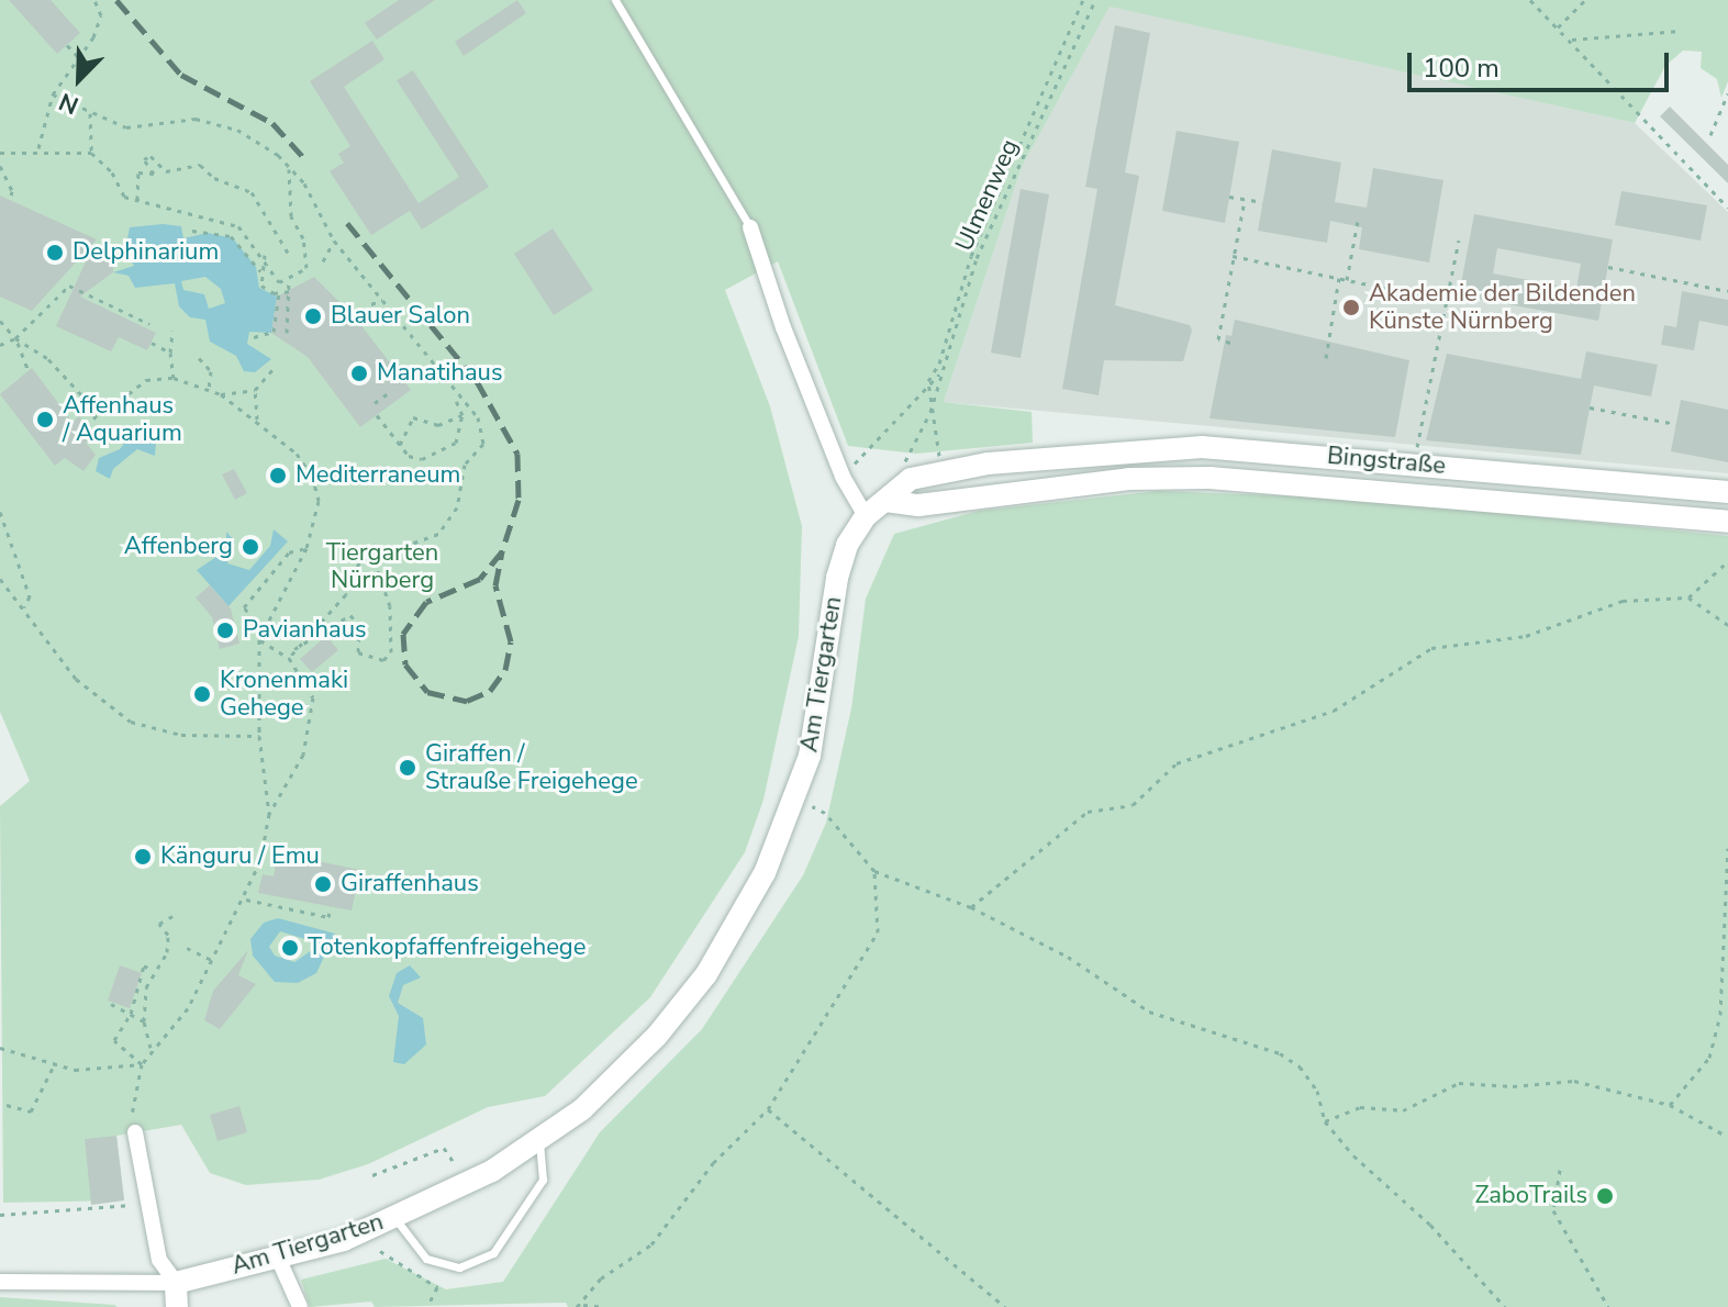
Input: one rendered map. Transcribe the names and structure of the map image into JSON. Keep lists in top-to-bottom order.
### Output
{
  "streets": {
    "street": ["Bingstraße", "Am Tiergarten"],
    "path": ["Ulmenweg"]
  },
  "crossings": [
    ["Ulmenweg", "Bingstraße"],
    ["Bingstraße", "Am Tiergarten"]
  ],
  "parks": ["Tiergarten Nürnberg"],
  "places": [
    "Delphinarium",
    "Akademie der Bildenden Künste Nürnberg",
    "Blauer Salon",
    "Manatihaus",
    "Affenhaus / Aquarium",
    "Mediterraneum",
    "Affenberg",
    "Pavianhaus",
    "Kronenmaki Gehege",
    "Giraffen / Strauße Freigehege",
    "Känguru / Emu",
    "Giraffenhaus",
    "Totenkopfaffenfreigehege",
    "ZaboTrails"
  ],
  "scale_bar": "100 m",
  "north": "bottom left"
}
